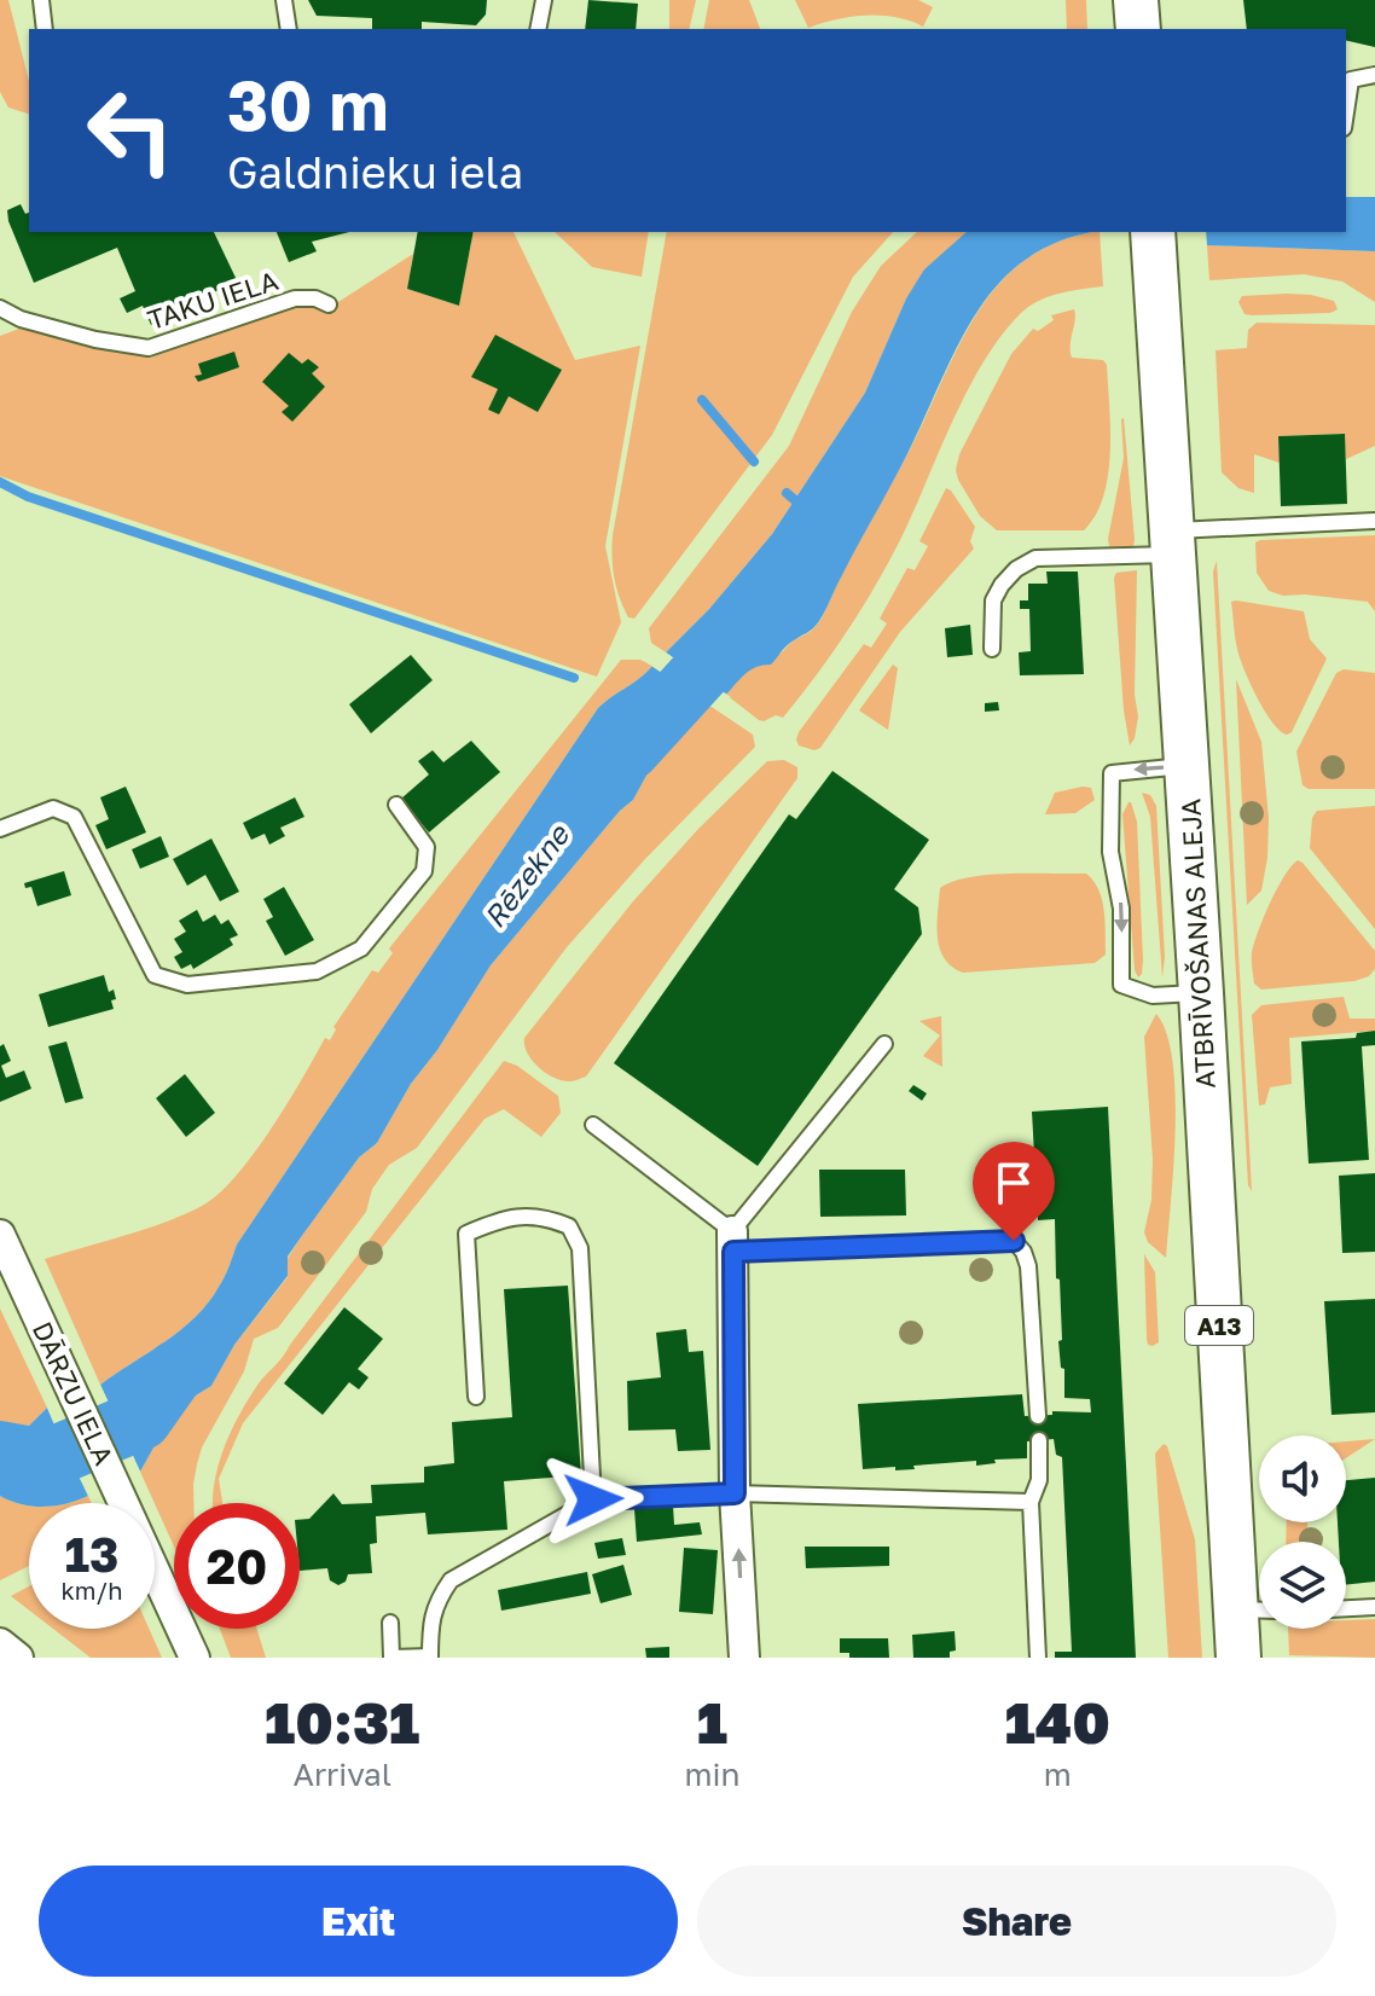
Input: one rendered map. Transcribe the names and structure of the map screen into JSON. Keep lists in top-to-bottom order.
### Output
{
  "streets": {
    "main road": ["ATBRĪVOŠANAS ALEJA", "A13"],
    "street": ["DĀRZU IELA"],
    "lane": ["TAKU IELA"]
  },
  "water": ["Rēzekne"],
  "page": {
    "turn": ["30 m", "Galdnieku iela"],
    "speed": "13 km/h",
    "limit": "20",
    "eta": [
      "10:31",
      "Arrival",
      "1",
      "min",
      "140",
      "m"
    ],
    "buttons": ["Exit", "Share"]
  }
}
